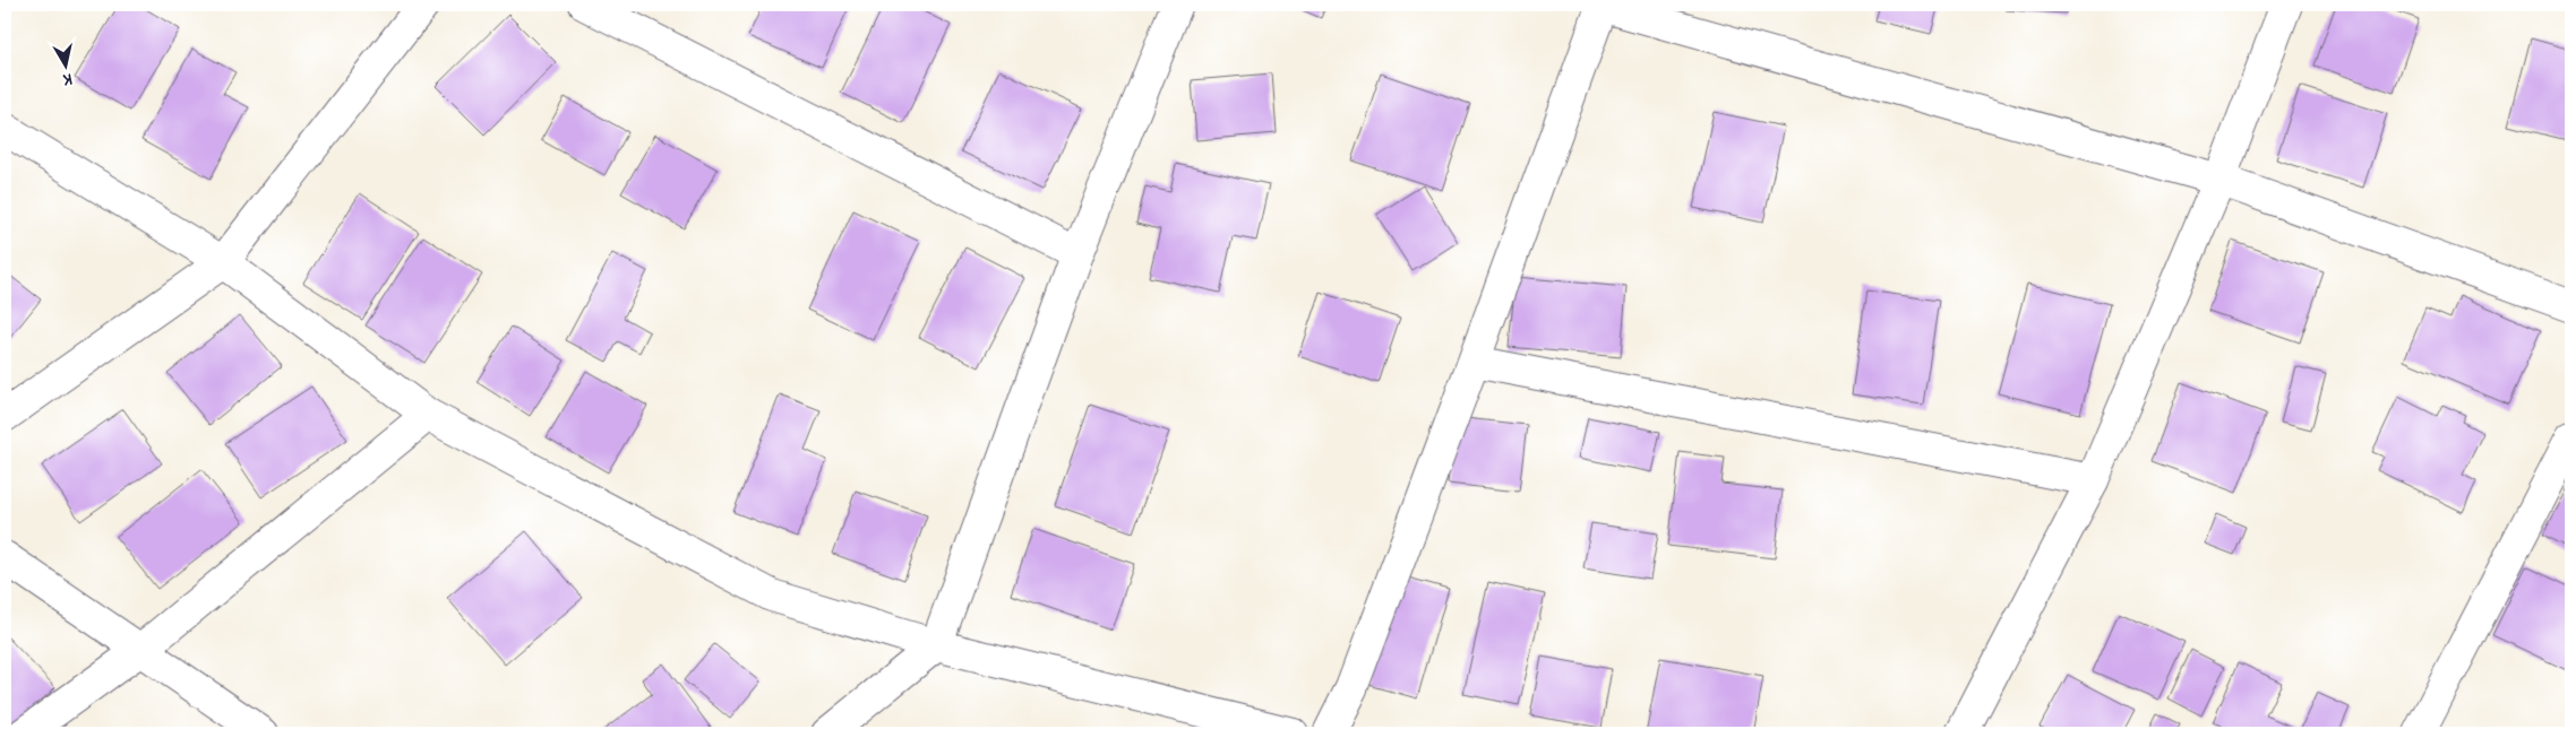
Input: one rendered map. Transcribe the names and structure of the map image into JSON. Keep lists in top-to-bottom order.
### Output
{
  "north": "bottom"
}
